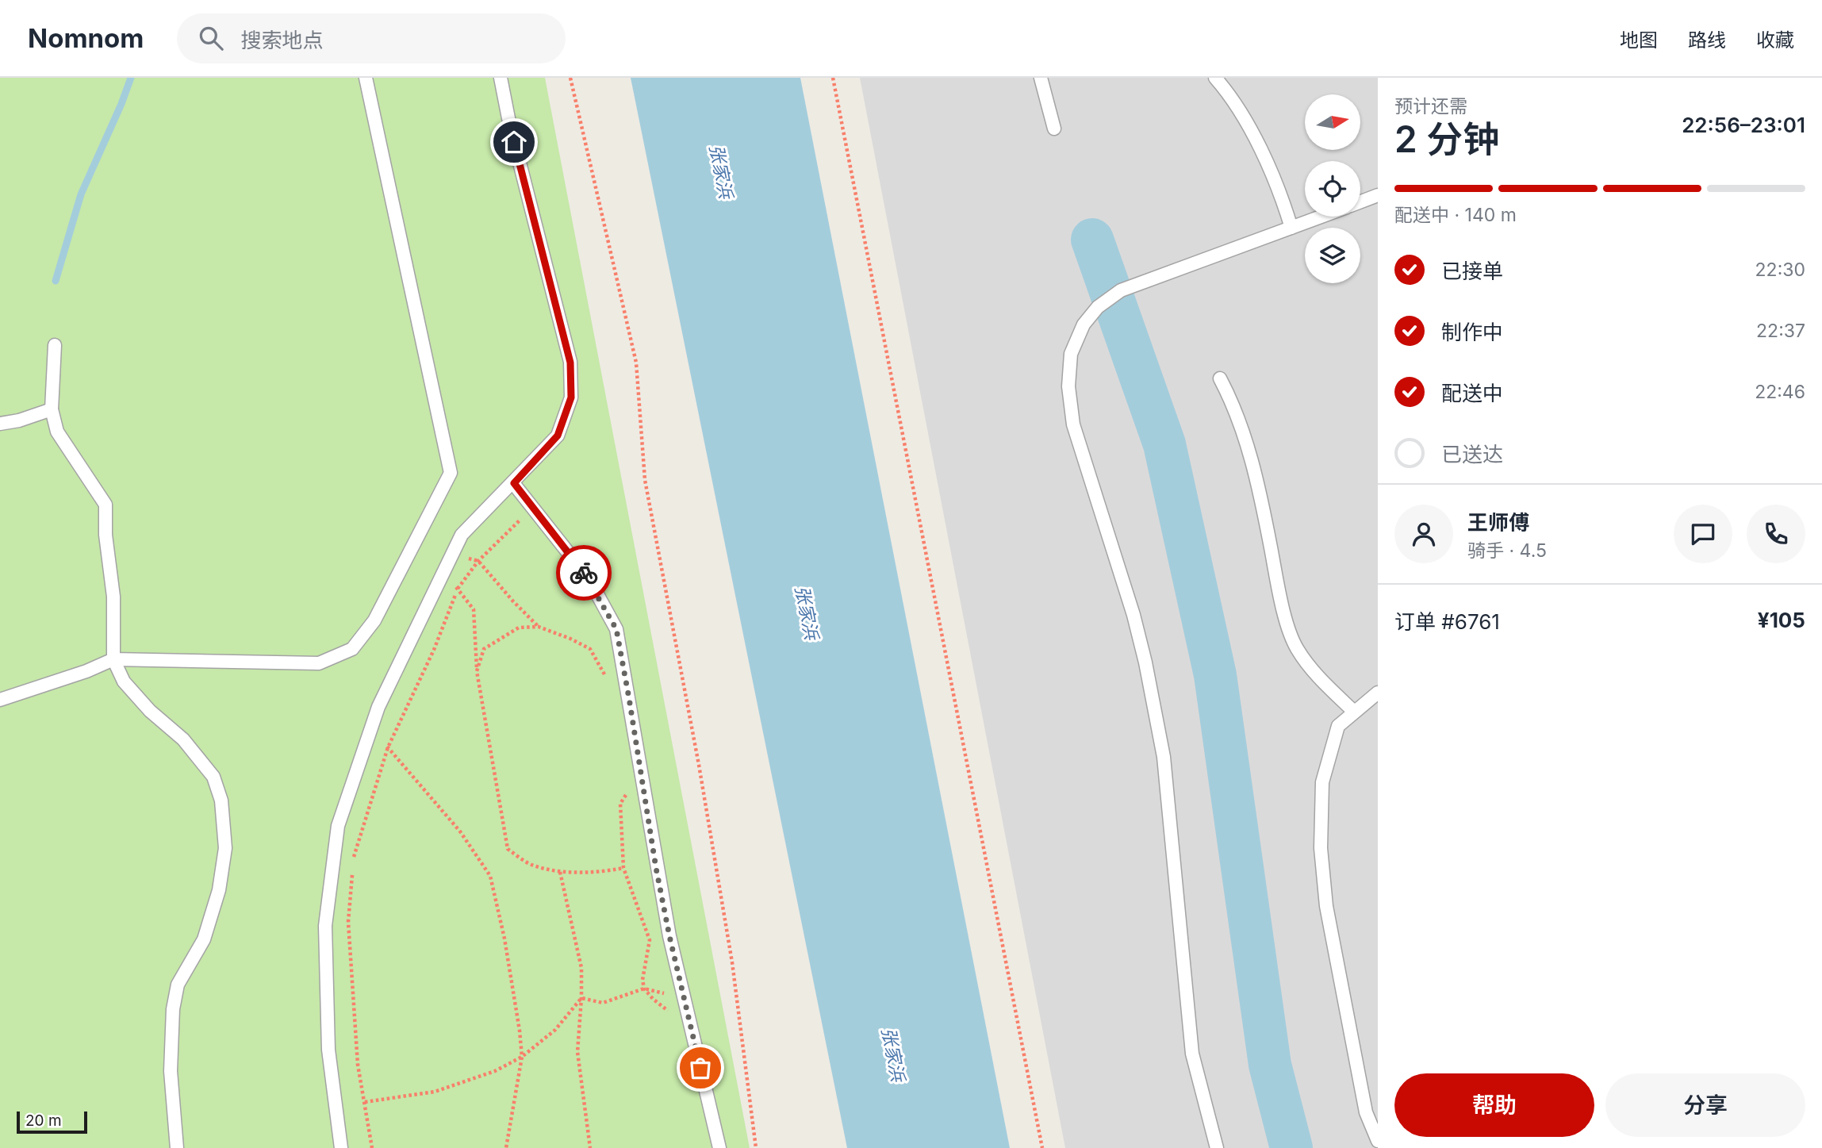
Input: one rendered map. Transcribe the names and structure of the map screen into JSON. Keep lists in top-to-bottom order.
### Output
{
  "water": ["张家浜"],
  "scale_bar": "20 m",
  "north": "right",
  "page": {
    "header": "Nomnom",
    "search": "搜索地点",
    "nav": ["地图", "路线", "收藏"],
    "heading": ["2 分钟", "预计还需", "22:56–23:01"],
    "panel": [
      "王师傅",
      "骑手 · 4.5",
      "订单 #6761",
      "¥105"
    ],
    "bar": "配送中 · 140 m",
    "list": [
      ["已接单", "22:30"],
      ["制作中", "22:37"],
      ["配送中", "22:46"],
      "已送达"
    ],
    "buttons": ["帮助", "分享"],
    "scale": "20 m"
  }
}
